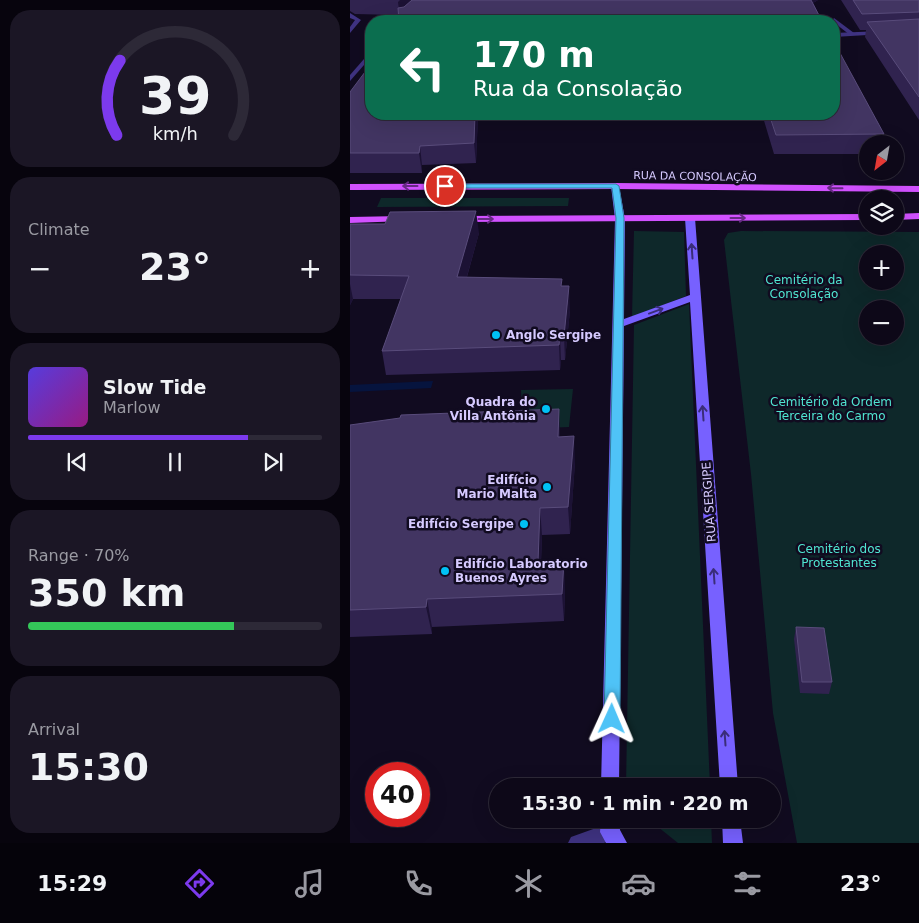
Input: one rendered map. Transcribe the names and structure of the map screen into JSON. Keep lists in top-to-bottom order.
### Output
{
  "streets": {
    "main road": ["RUA DA CONSOLAÇÃO"],
    "street": ["RUA SERGIPE"]
  },
  "parks": ["Cemitério da Consolação", "Cemitério da Ordem Terceira do Carmo", "Cemitério dos Protestantes"],
  "places": [
    "Anglo Sergipe",
    "Quadra do Villa Antônia",
    "Edifício Mario Malta",
    "Edifício Sergipe",
    "Edifício Laboratorio Buenos Ayres"
  ],
  "north": "bottom left",
  "page": {
    "turn": ["170 m", "Rua da Consolação"],
    "map_buttons": ["+", "−"],
    "tile": [
      "Climate",
      ["Range · 70%", "350 km"],
      ["Arrival", "15:30"]
    ],
    "heat": ["−", "23°", "+"],
    "song": ["Slow Tide", "Marlow"],
    "limit": "40",
    "trip": "15:30 · 1 min · 220 m",
    "tabs": ["15:29", "23°"],
    "gauge": ["39", "km/h"]
  }
}
